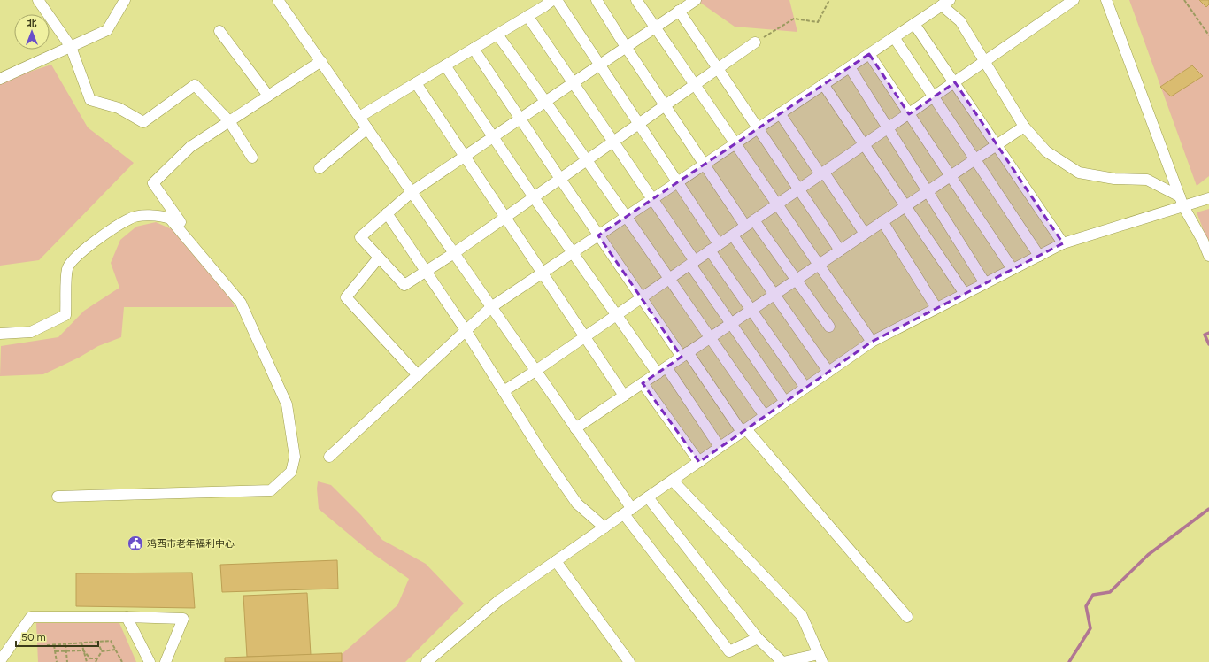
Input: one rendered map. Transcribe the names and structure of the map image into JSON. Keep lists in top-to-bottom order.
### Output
{
  "places": {
    "public building": ["鸡西市老年福利中心"]
  },
  "scale_bar": "50 m",
  "north": "top"
}
